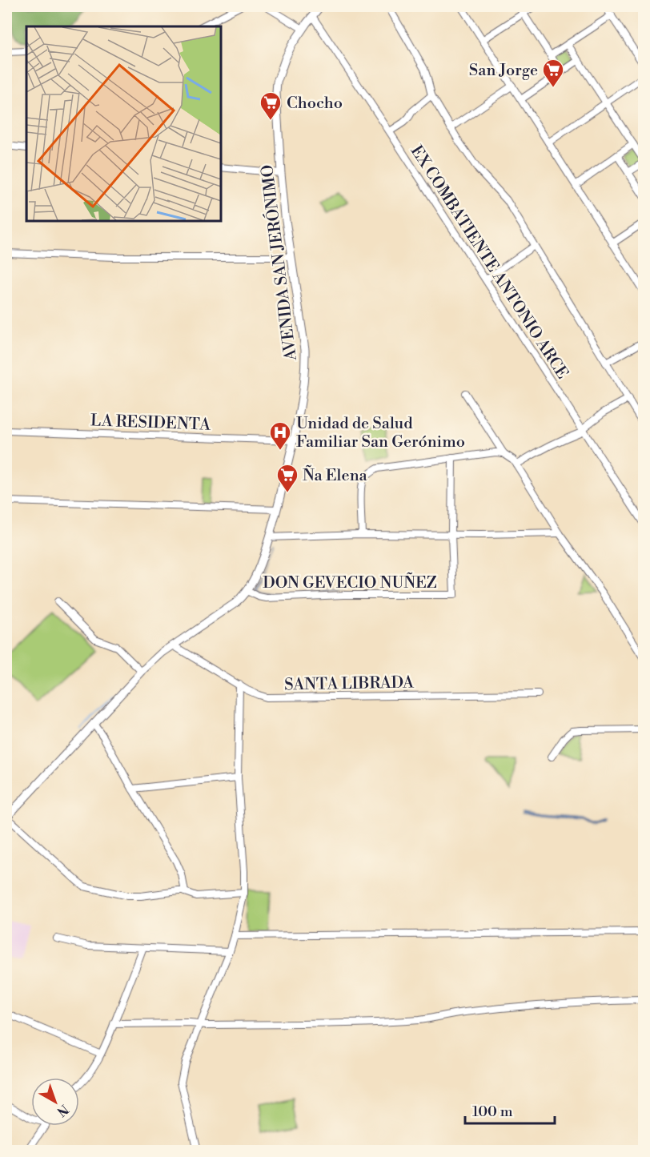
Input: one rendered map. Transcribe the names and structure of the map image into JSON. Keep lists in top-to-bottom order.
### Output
{
  "streets": {
    "street": [
      "EX COMBATIENTE ANTONIO ARCE",
      "AVENIDA SAN JERÓNIMO",
      "LA RESIDENTA",
      "DON GEVECIO NUÑEZ",
      "SANTA LIBRADA"
    ]
  },
  "crossings": [
    ["EX COMBATIENTE ANTONIO ARCE", "AVENIDA SAN JERÓNIMO"],
    ["AVENIDA SAN JERÓNIMO", "LA RESIDENTA"],
    ["AVENIDA SAN JERÓNIMO", "DON GEVECIO NUÑEZ"],
    ["AVENIDA SAN JERÓNIMO", "SANTA LIBRADA"]
  ],
  "places": {
    "supermarket": ["San Jorge", "Chocho", "Ña Elena"],
    "hospital": ["Unidad de Salud Familiar San Gerónimo"]
  },
  "scale_bar": "100 m",
  "north": "bottom right"
}
